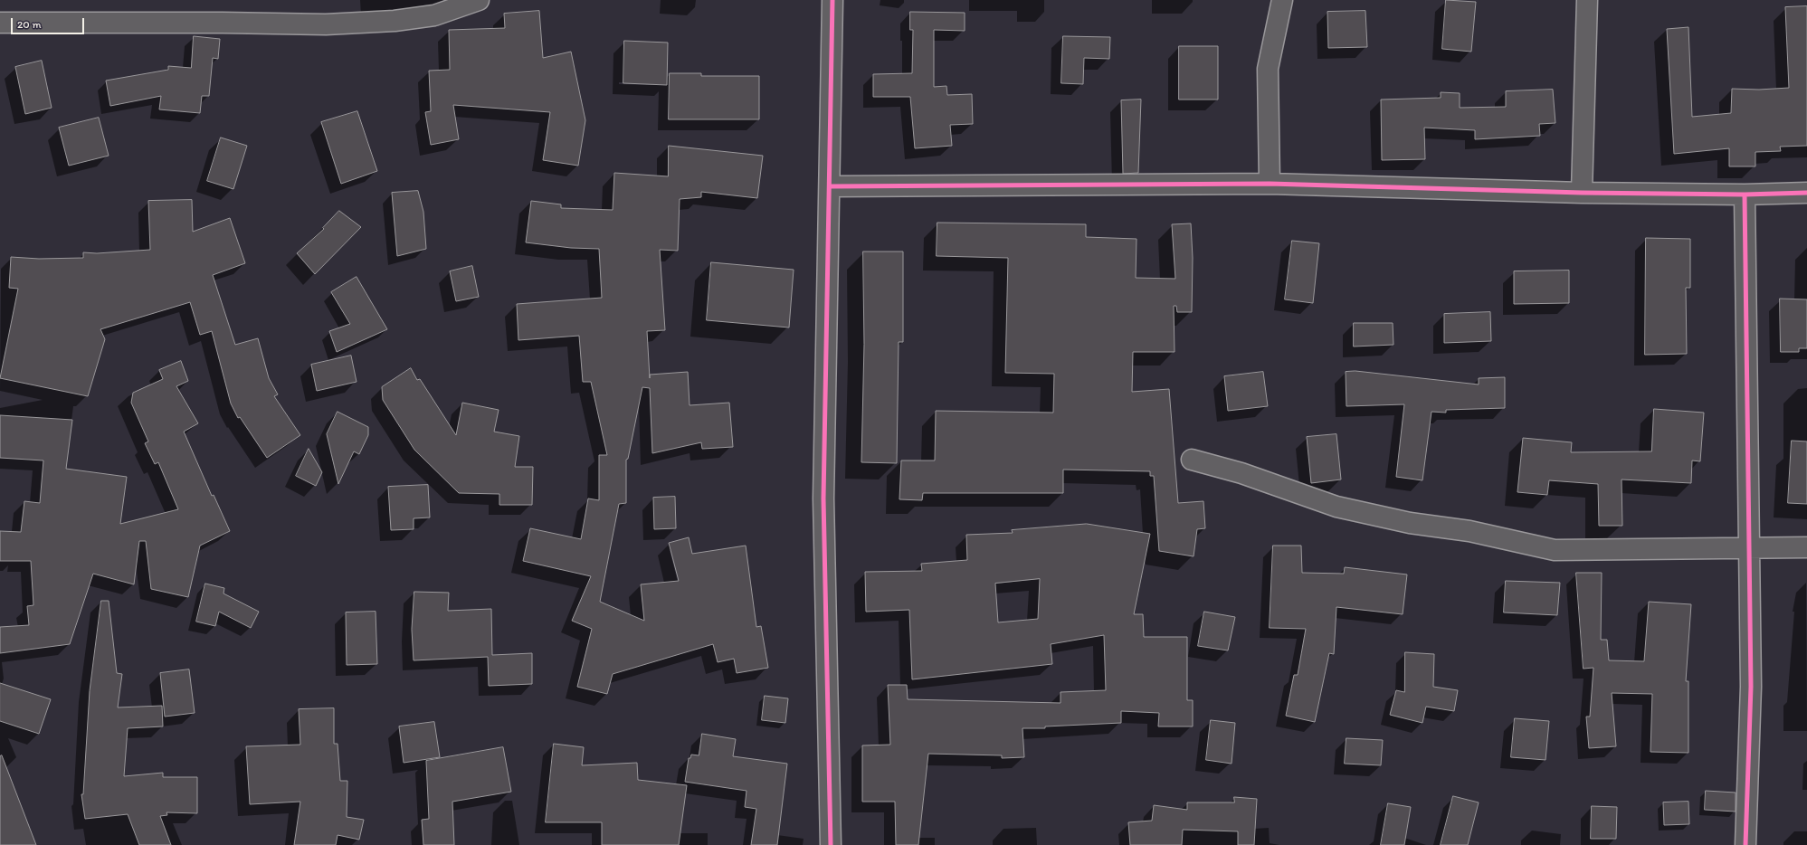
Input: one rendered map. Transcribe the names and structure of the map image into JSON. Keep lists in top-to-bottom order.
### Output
{
  "scale_bar": "20 m"
}
